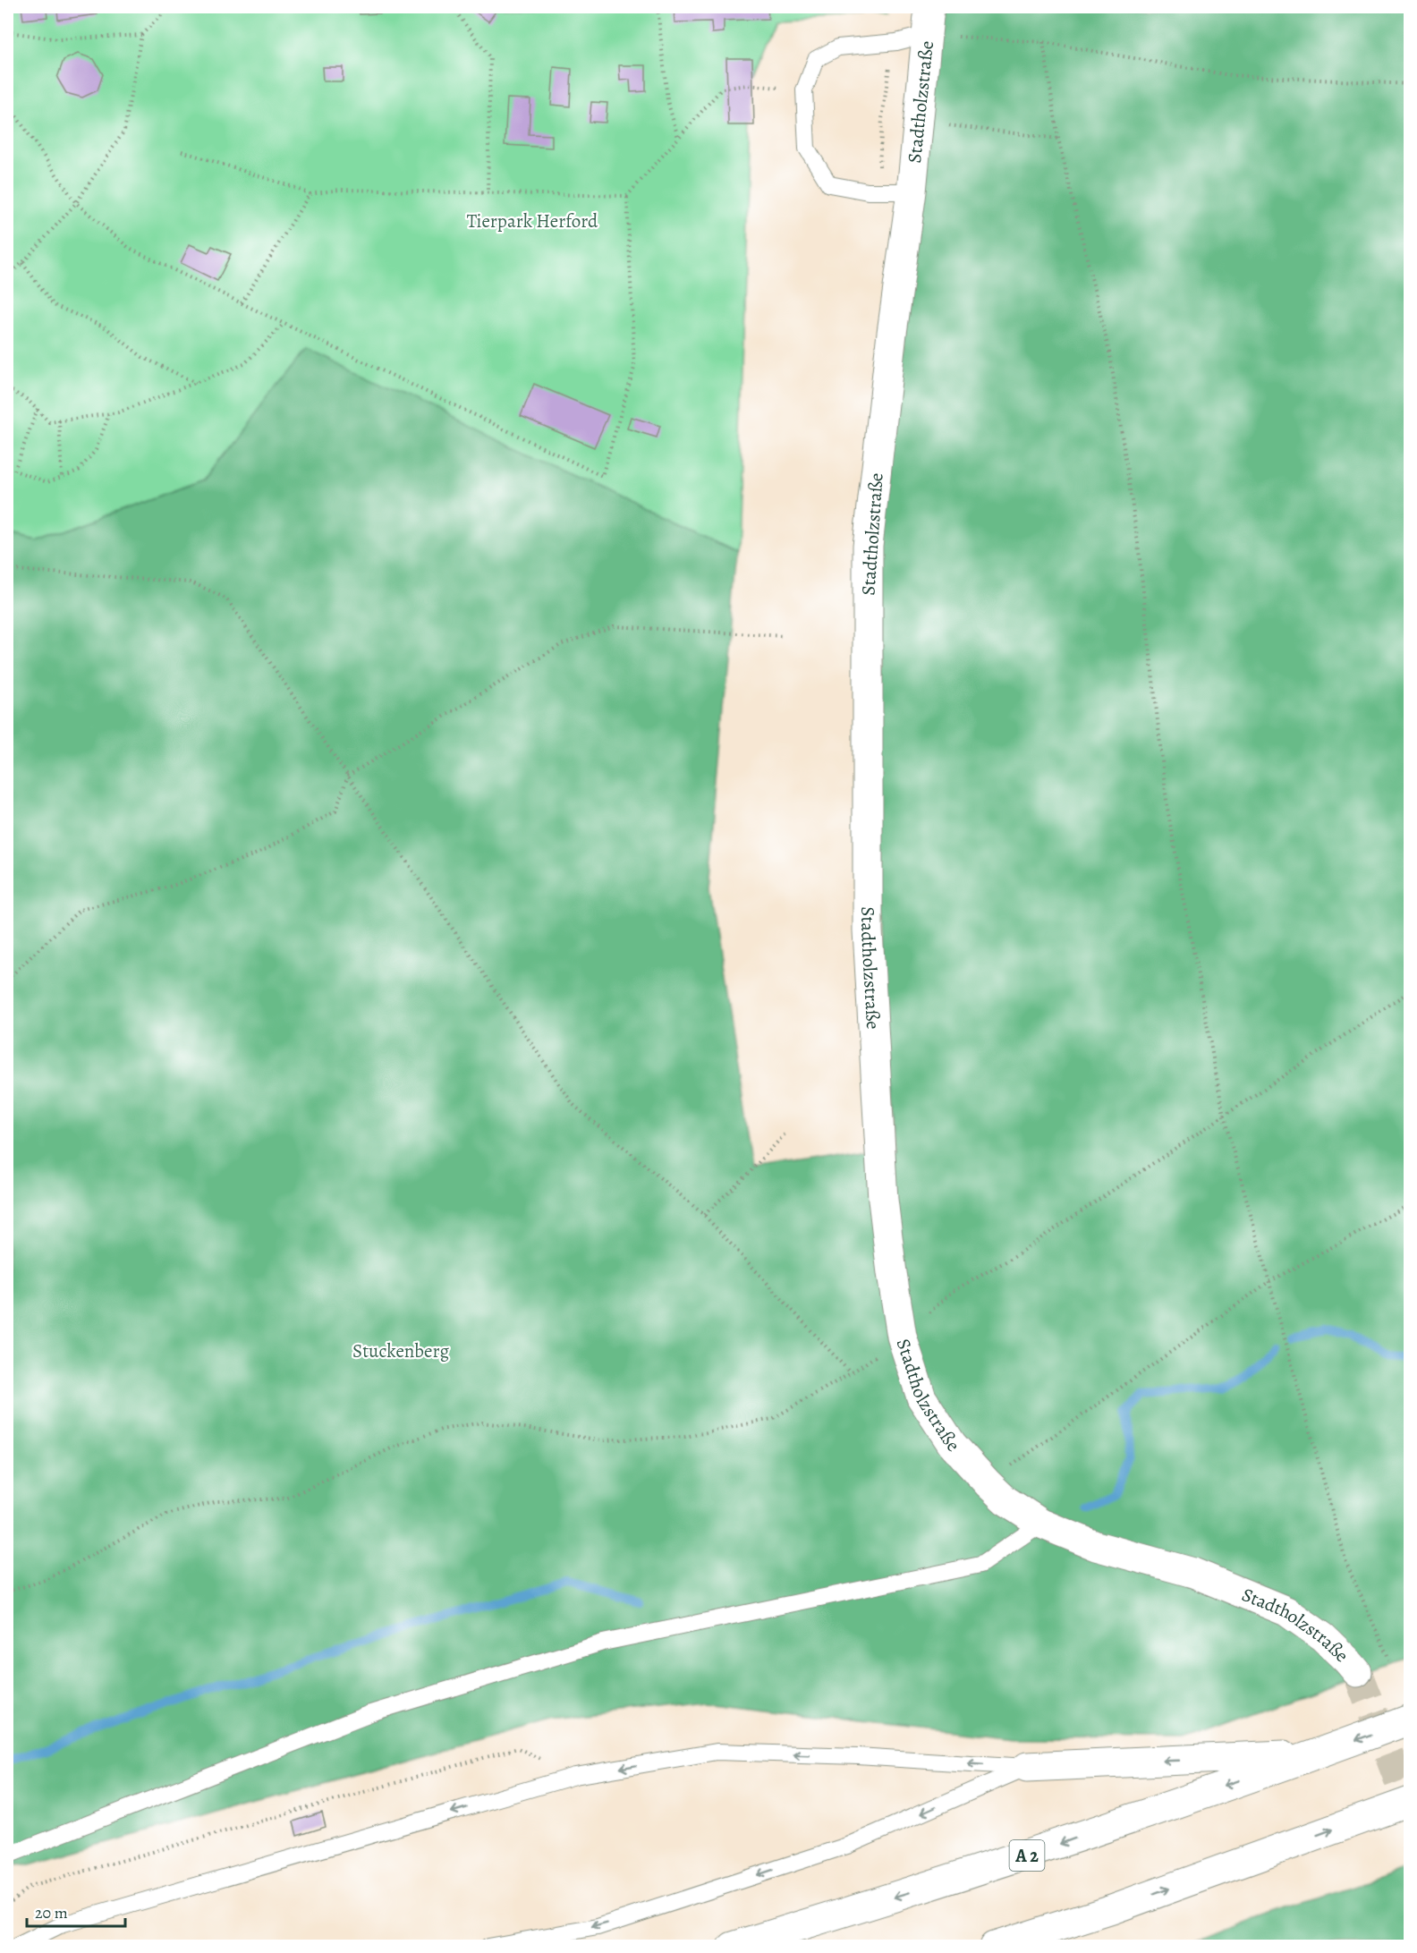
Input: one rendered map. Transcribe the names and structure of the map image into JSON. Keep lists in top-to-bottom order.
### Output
{
  "streets": {
    "main road": ["Stadtholzstraße", "A 2"]
  },
  "parks": ["Tierpark Herford", "Stuckenberg"],
  "scale_bar": "20 m"
}
